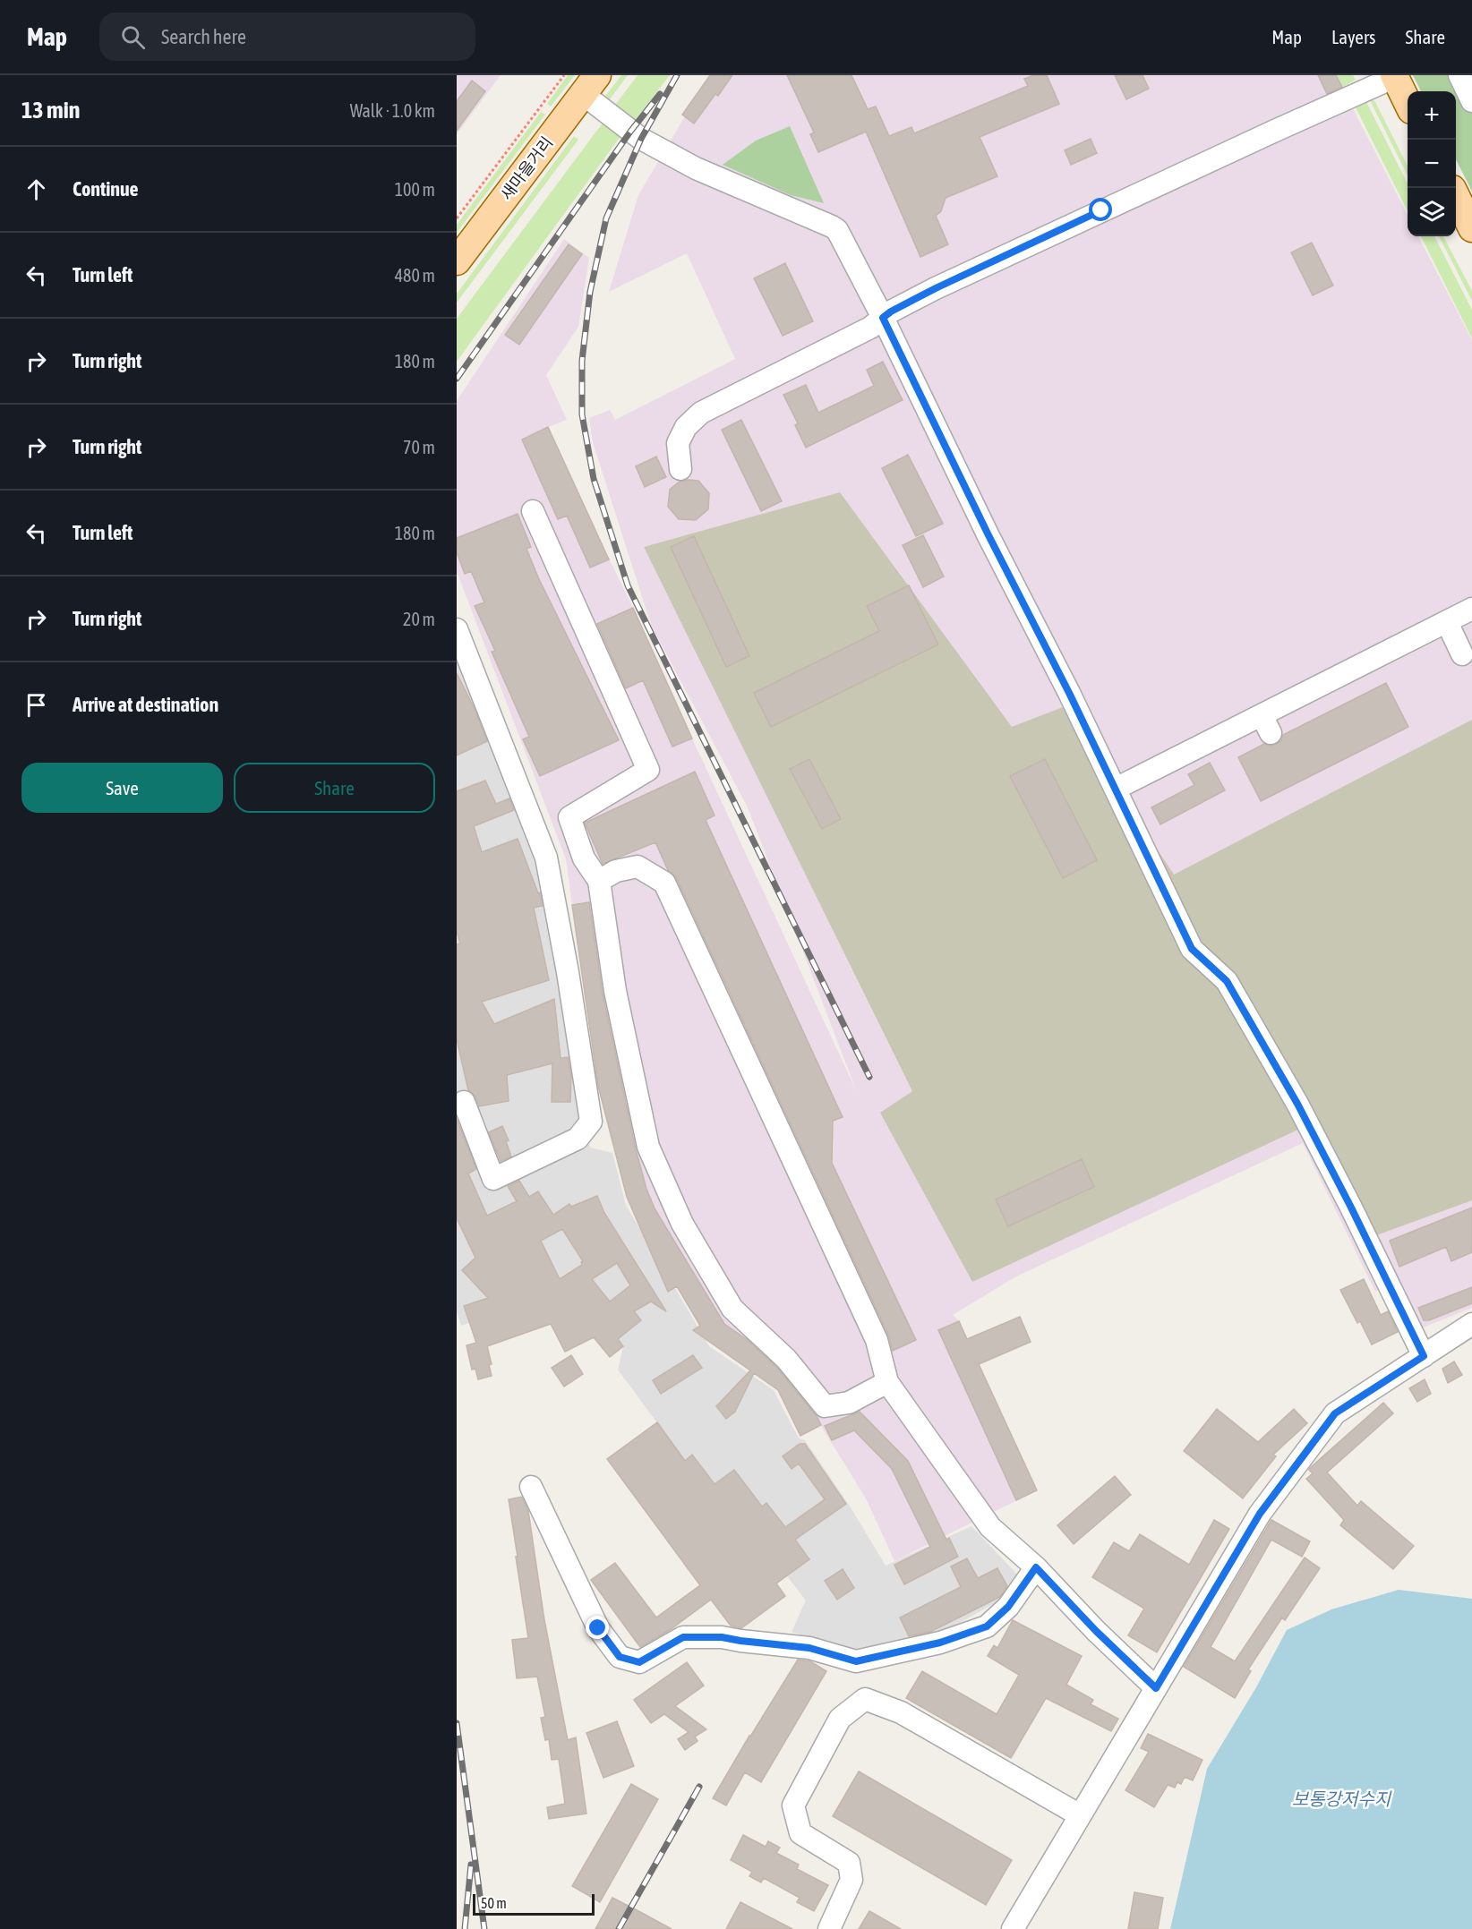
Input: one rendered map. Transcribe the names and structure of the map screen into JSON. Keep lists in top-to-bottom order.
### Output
{
  "streets": {
    "main road": ["새마을거리"]
  },
  "water": ["보통강저수지"],
  "scale_bar": "50 m",
  "page": {
    "header": "Map",
    "search": "Search here",
    "nav": ["Map", "Layers", "Share"],
    "heading": ["13 min", "Walk · 1.0 km"],
    "map_buttons": ["+", "−"],
    "list": [
      ["Continue", "100 m"],
      ["Turn left", "480 m"],
      ["Turn right", "180 m"],
      ["Turn right", "70 m"],
      ["Turn left", "180 m"],
      ["Turn right", "20 m"],
      "Arrive at destination"
    ],
    "buttons": ["Save", "Share"],
    "scale": "50 m"
  }
}
